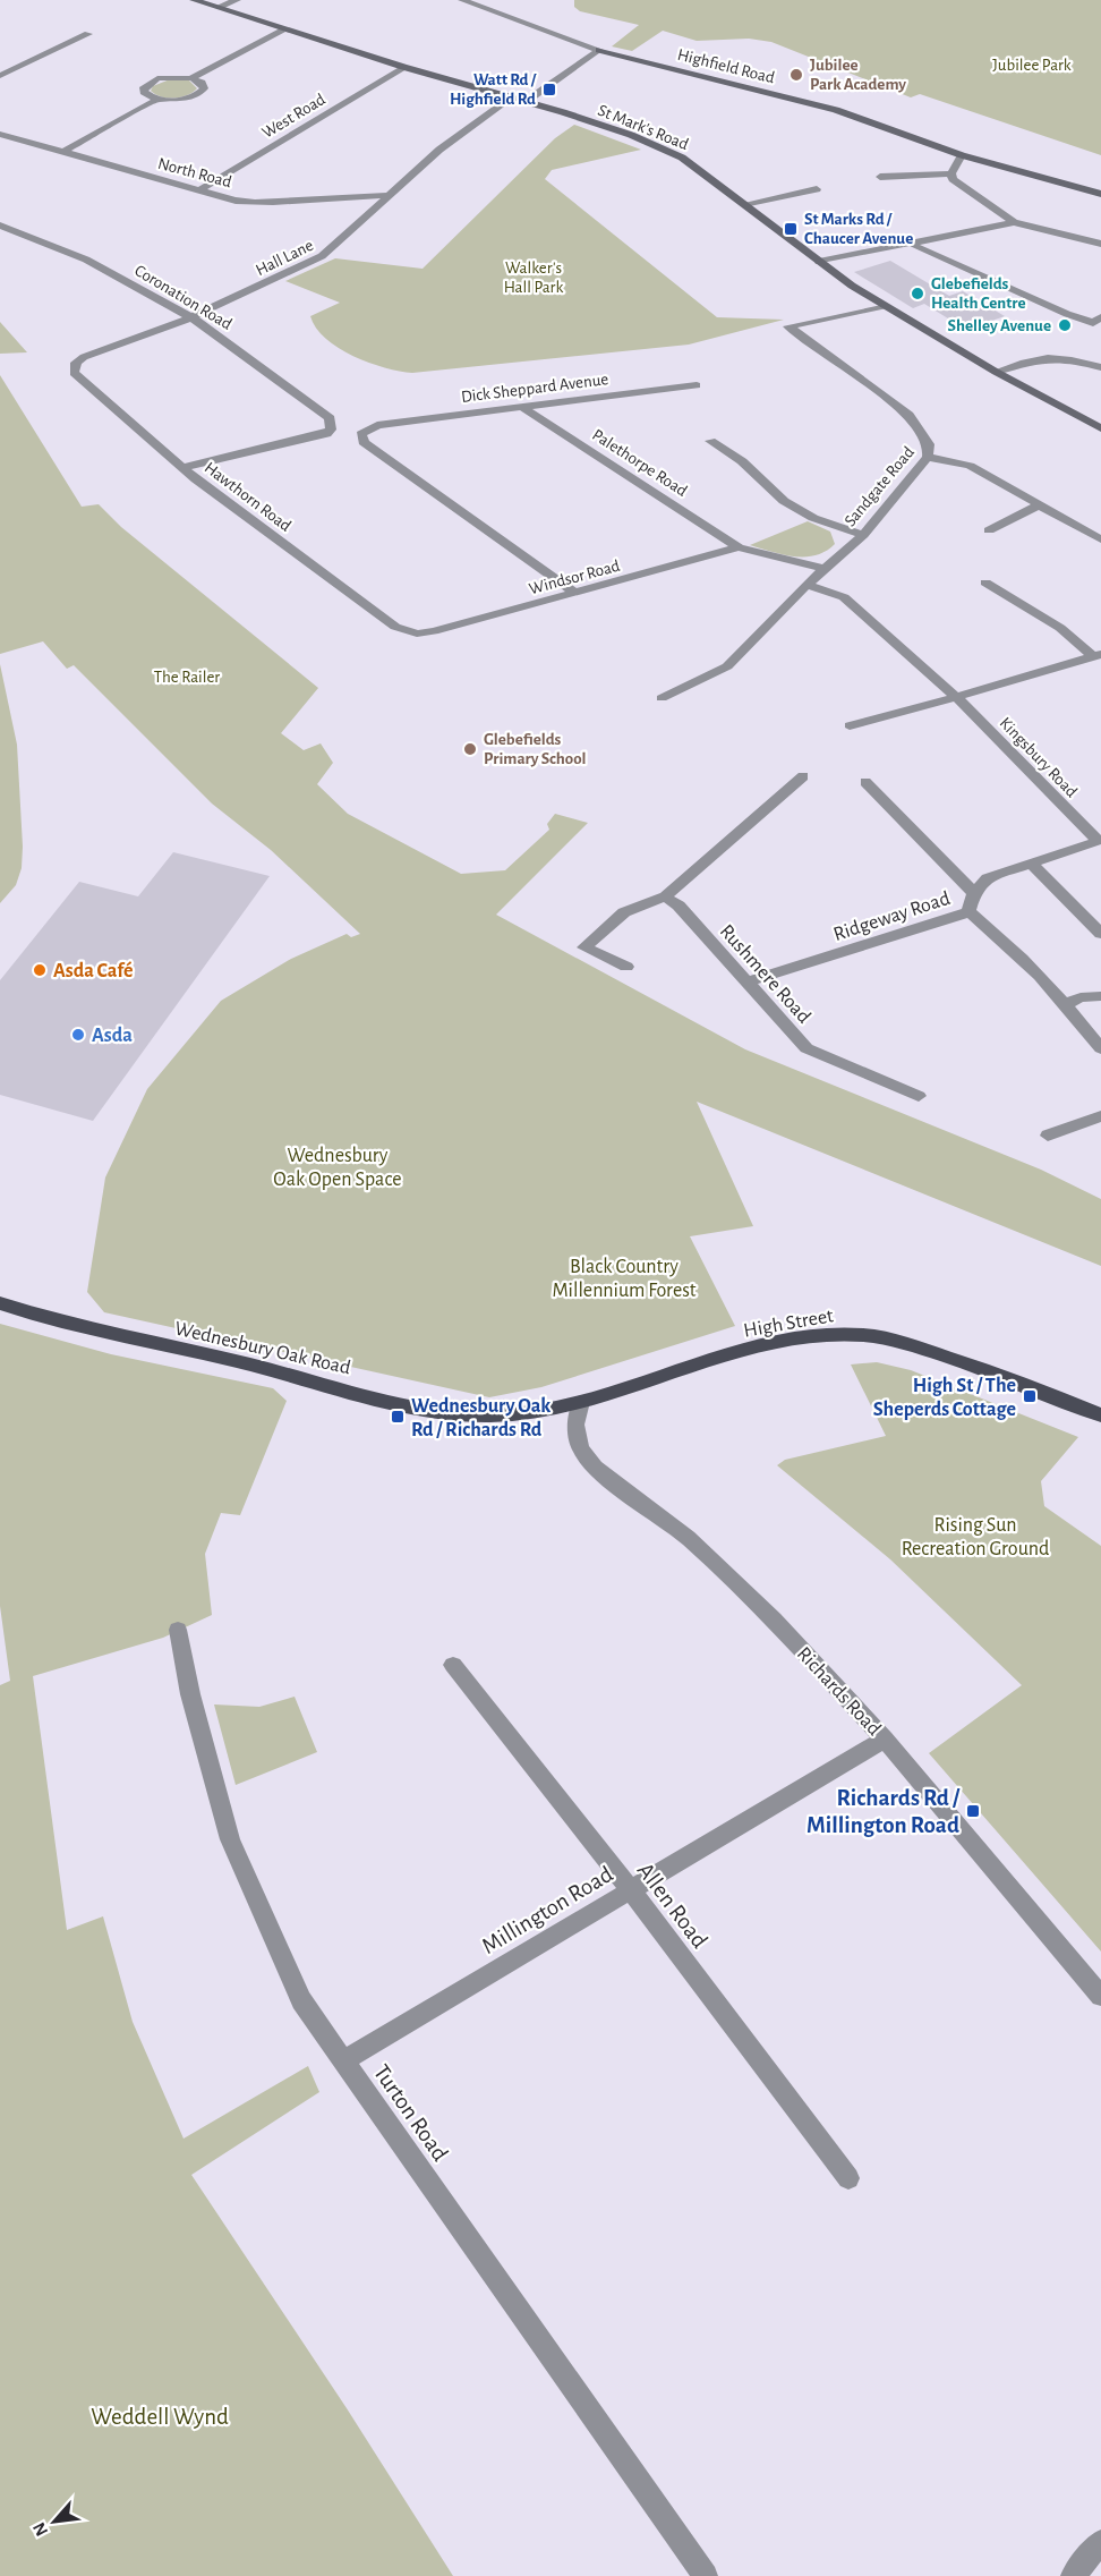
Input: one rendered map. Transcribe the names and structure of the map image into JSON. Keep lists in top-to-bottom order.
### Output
{
  "streets": {
    "main road": ["High Street", "Wednesbury Oak Road"],
    "street": [
      "Highfield Road",
      "West Road",
      "St Mark's Road",
      "North Road",
      "Hall Lane",
      "Coronation Road",
      "Dick Sheppard Avenue",
      "Palethorpe Road",
      "Sandgate Road",
      "Hawthorn Road",
      "Windsor Road",
      "Kingsbury Road",
      "Ridgeway Road",
      "Rushmere Road",
      "Richards Road",
      "Allen Road",
      "Millington Road",
      "Turton Road"
    ]
  },
  "crossings": [
    ["West Road", "St Mark's Road"],
    ["West Road", "North Road"],
    ["St Mark's Road", "Hall Lane"],
    ["St Mark's Road", "Sandgate Road"],
    ["North Road", "Hall Lane"],
    ["Hall Lane", "Coronation Road"],
    ["Hall Lane", "Hawthorn Road"],
    ["Coronation Road", "Hawthorn Road"],
    ["Dick Sheppard Avenue", "Palethorpe Road"],
    ["Dick Sheppard Avenue", "Windsor Road"],
    ["Palethorpe Road", "Windsor Road"],
    ["Hawthorn Road", "Windsor Road"],
    ["Kingsbury Road", "Ridgeway Road"],
    ["Ridgeway Road", "Rushmere Road"],
    ["High Street", "Wednesbury Oak Road"],
    ["High Street", "Richards Road"],
    ["Richards Road", "Millington Road"],
    ["Allen Road", "Millington Road"],
    ["Millington Road", "Turton Road"]
  ],
  "parks": [
    "Jubilee Park",
    "Walker's Hall Park",
    "The Railer",
    "Wednesbury Oak Open Space",
    "Black Country Millennium Forest",
    "Rising Sun Recreation Ground",
    "Weddell Wynd"
  ],
  "places": {
    "other": [
      "Jubilee Park Academy",
      "Glebefields Health Centre",
      "Shelley Avenue",
      "Glebefields Primary School",
      "Asda Café",
      "Asda"
    ],
    "transit": [
      "Watt Rd / Highfield Rd",
      "St Marks Rd / Chaucer Avenue",
      "High St / The Sheperds Cottage",
      "Wednesbury Oak Rd / Richards Rd",
      "Richards Rd / Millington Road"
    ]
  },
  "north": "bottom left"
}
